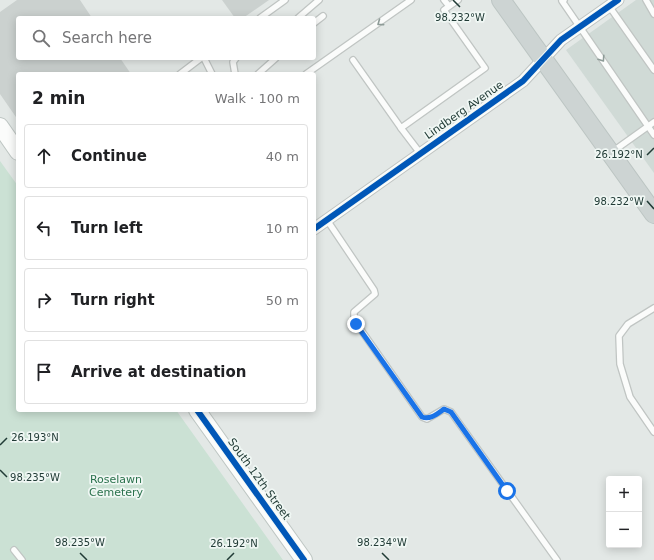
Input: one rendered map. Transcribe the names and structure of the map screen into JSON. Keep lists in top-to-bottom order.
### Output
{
  "streets": {
    "street": ["Lindberg Avenue", "South 12th Street"]
  },
  "parks": ["Roselawn Cemetery"],
  "page": {
    "search": "Search here",
    "heading": ["2 min", "Walk · 100 m"],
    "list": [
      ["Continue", "40 m"],
      ["Turn left", "10 m"],
      ["Turn right", "50 m"],
      "Arrive at destination"
    ],
    "map_buttons": ["+", "−"]
  },
  "coordinates": [
    "98.232°W",
    "26.192°N",
    "26.193°N",
    "98.235°W",
    "98.234°W"
  ]
}
